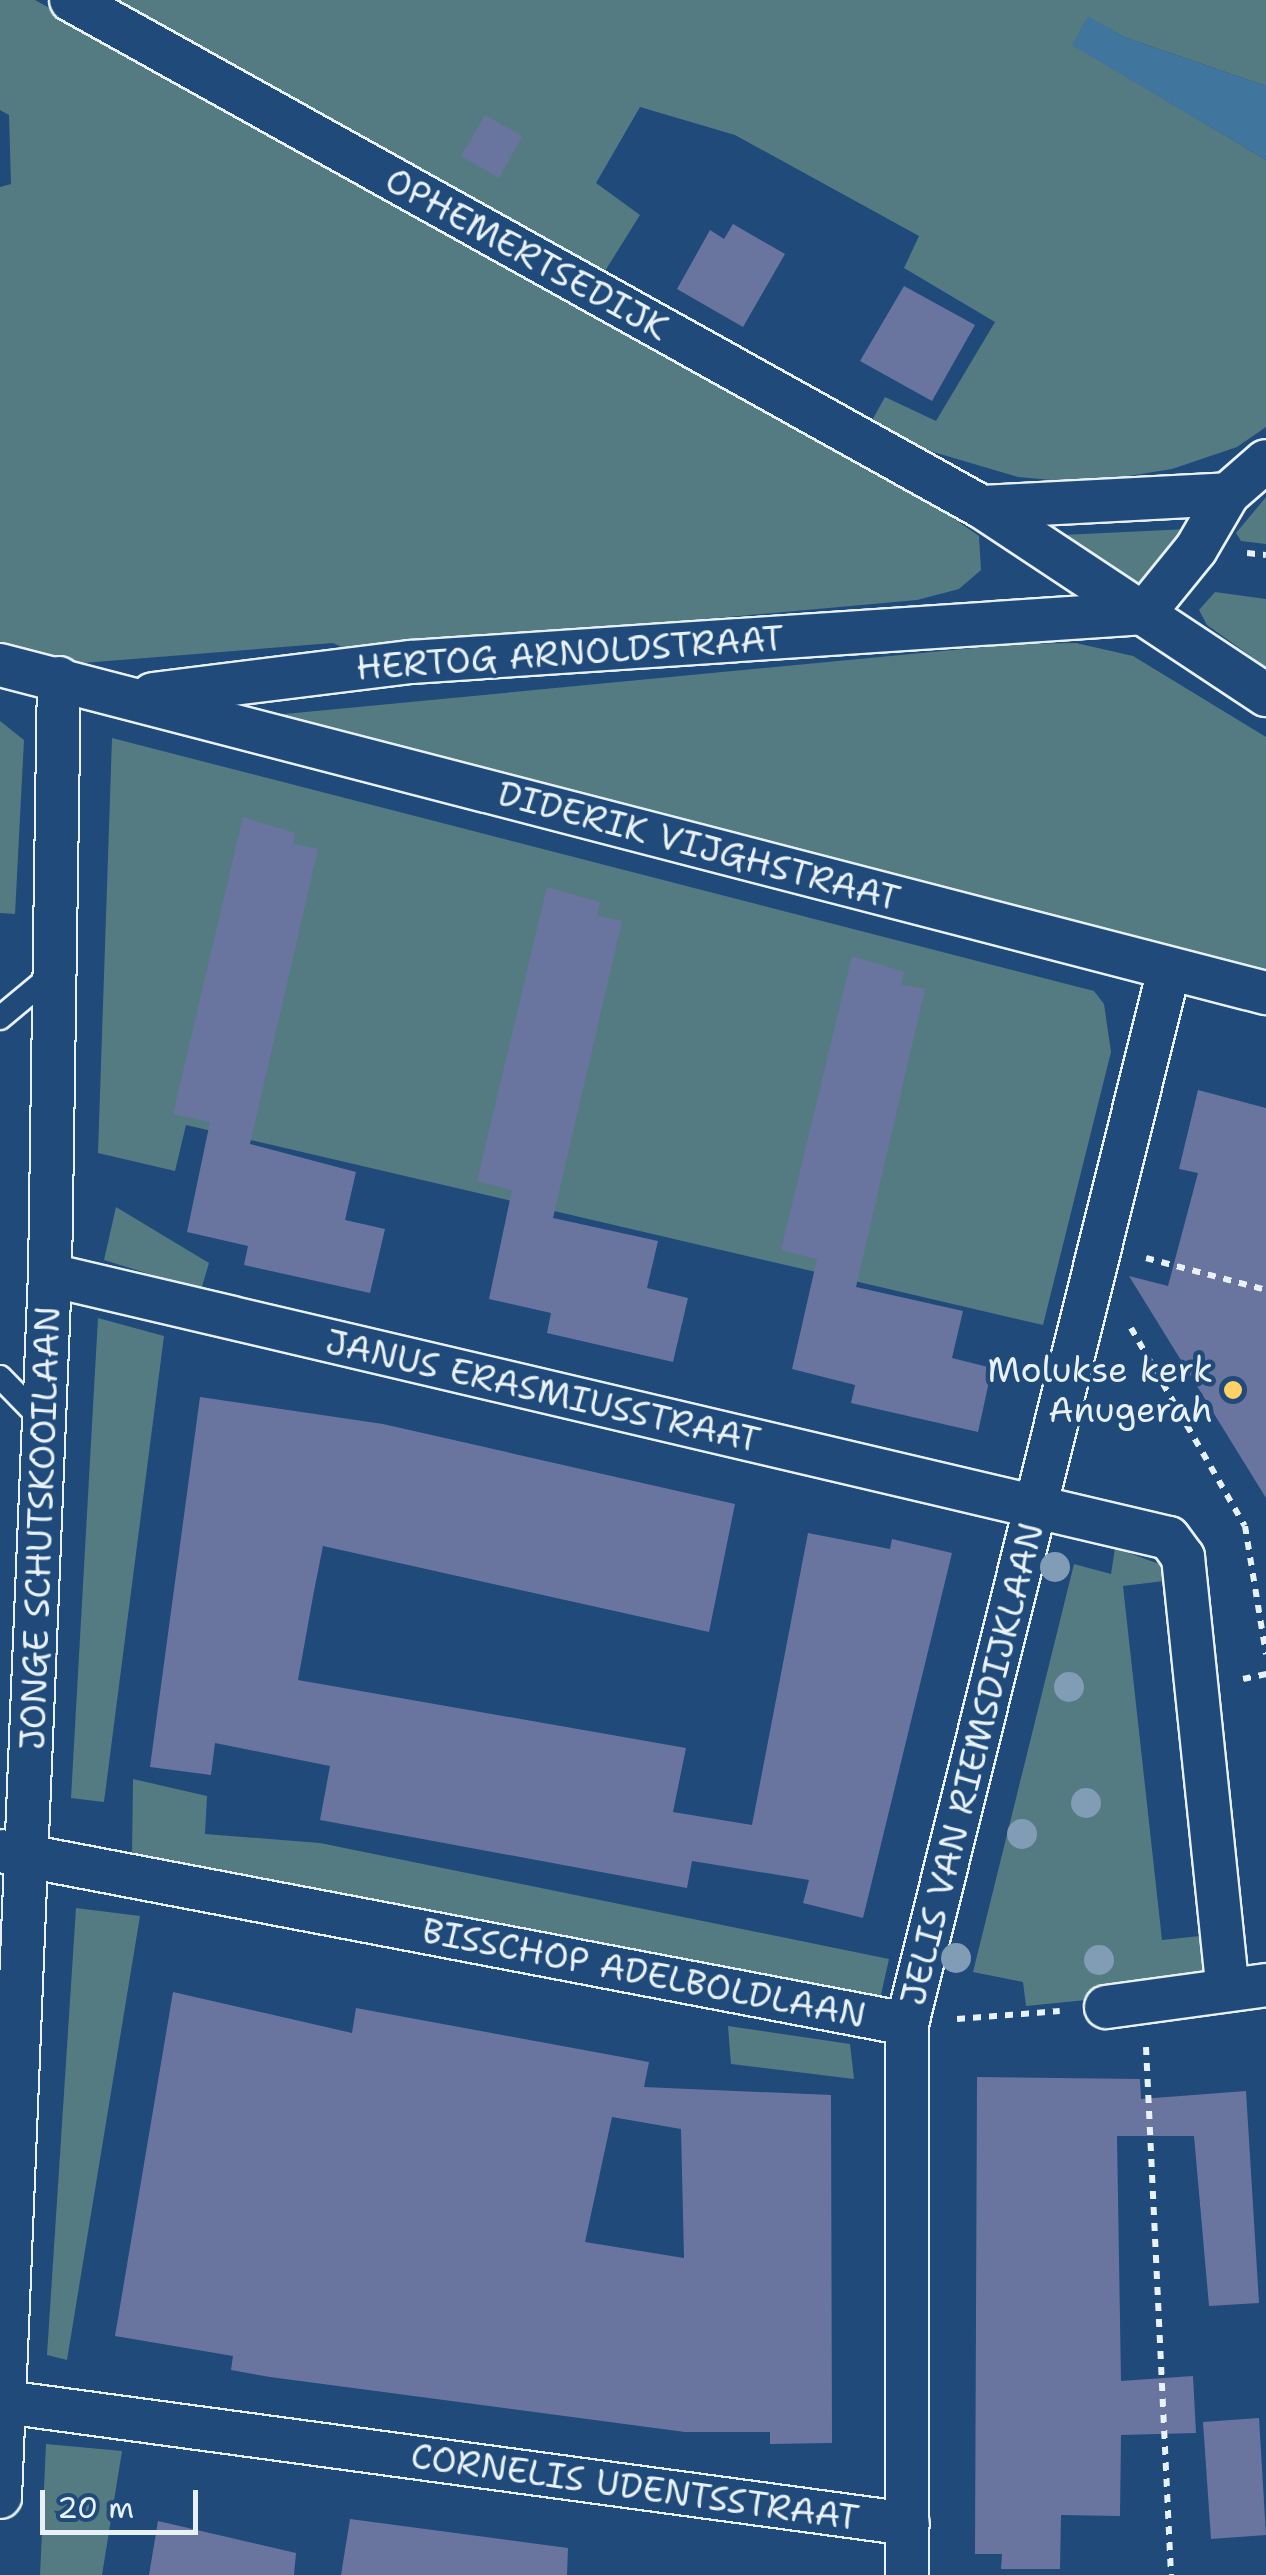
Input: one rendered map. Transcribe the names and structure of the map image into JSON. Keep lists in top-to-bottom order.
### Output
{
  "streets": {
    "street": [
      "OPHEMERTSEDIJK",
      "HERTOG ARNOLDSTRAAT",
      "DIDERIK VIJGHSTRAAT",
      "JANUS ERASMIUSSTRAAT",
      "JONGE SCHUTSKOOILAAN",
      "JELIS VAN RIEMSDIJKLAAN",
      "BISSCHOP ADELBOLDLAAN",
      "CORNELIS UDENTSSTRAAT"
    ]
  },
  "crossings": [
    ["OPHEMERTSEDIJK", "HERTOG ARNOLDSTRAAT"],
    ["HERTOG ARNOLDSTRAAT", "DIDERIK VIJGHSTRAAT"],
    ["HERTOG ARNOLDSTRAAT", "JONGE SCHUTSKOOILAAN"],
    ["DIDERIK VIJGHSTRAAT", "JELIS VAN RIEMSDIJKLAAN"],
    ["JANUS ERASMIUSSTRAAT", "JONGE SCHUTSKOOILAAN"],
    ["JANUS ERASMIUSSTRAAT", "JELIS VAN RIEMSDIJKLAAN"],
    ["JONGE SCHUTSKOOILAAN", "BISSCHOP ADELBOLDLAAN"],
    ["JONGE SCHUTSKOOILAAN", "CORNELIS UDENTSSTRAAT"],
    ["JELIS VAN RIEMSDIJKLAAN", "BISSCHOP ADELBOLDLAAN"],
    ["JELIS VAN RIEMSDIJKLAAN", "CORNELIS UDENTSSTRAAT"]
  ],
  "places": ["Molukse kerk Anugerah"],
  "scale_bar": "20 m"
}
